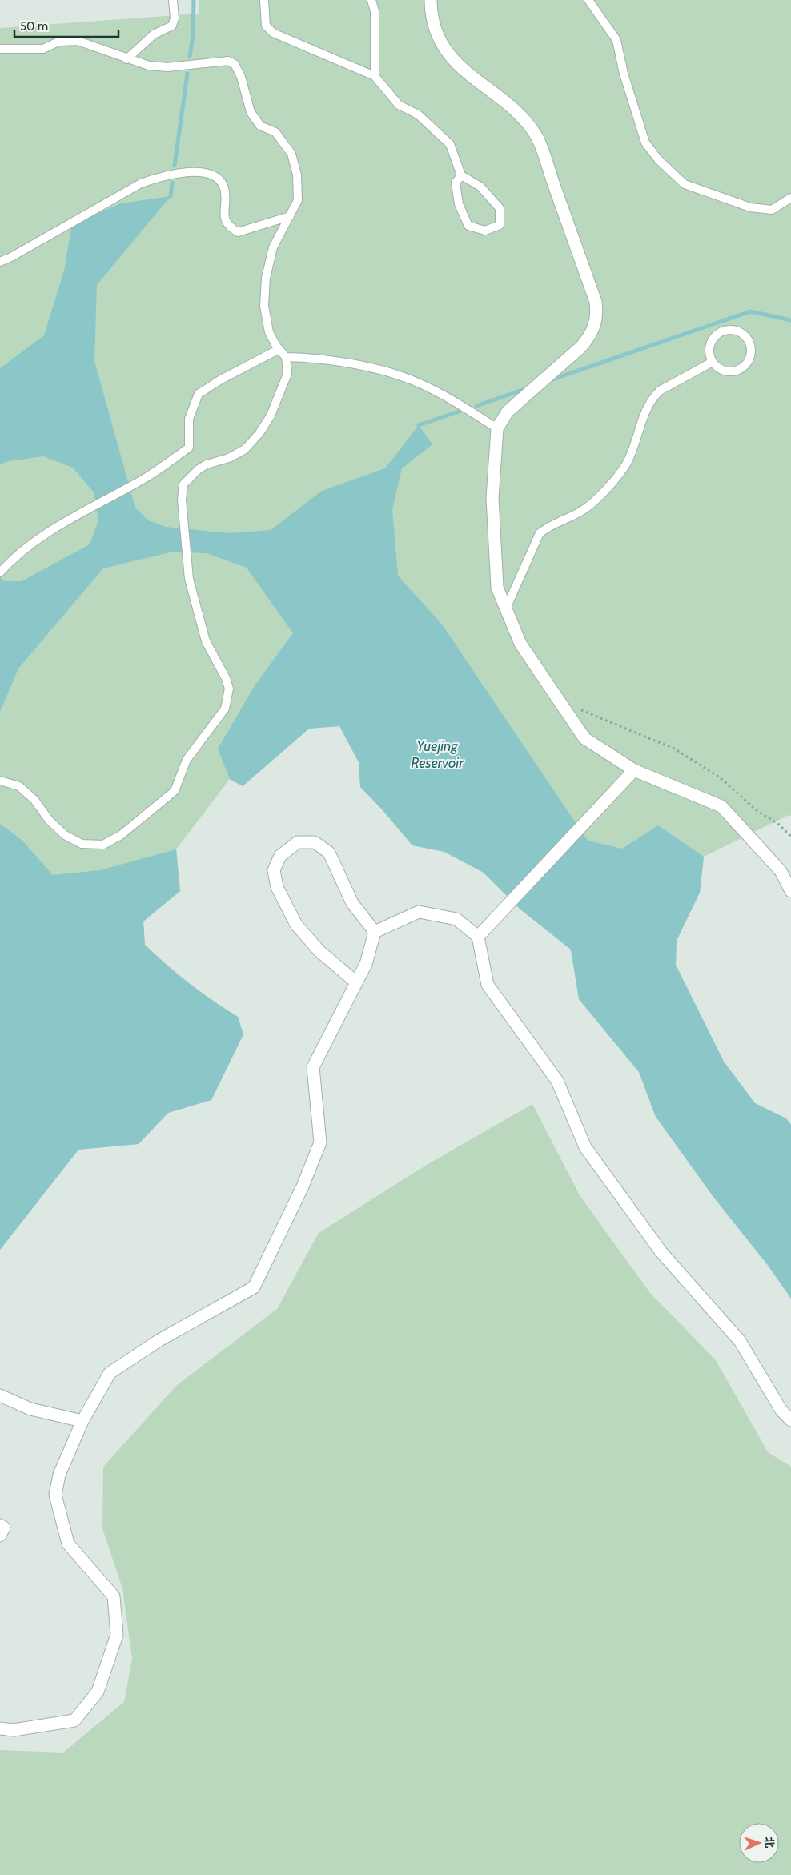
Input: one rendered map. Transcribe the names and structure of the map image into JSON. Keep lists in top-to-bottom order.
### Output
{
  "water": ["Yuejing Reservoir"],
  "scale_bar": "50 m",
  "north": "right"
}
